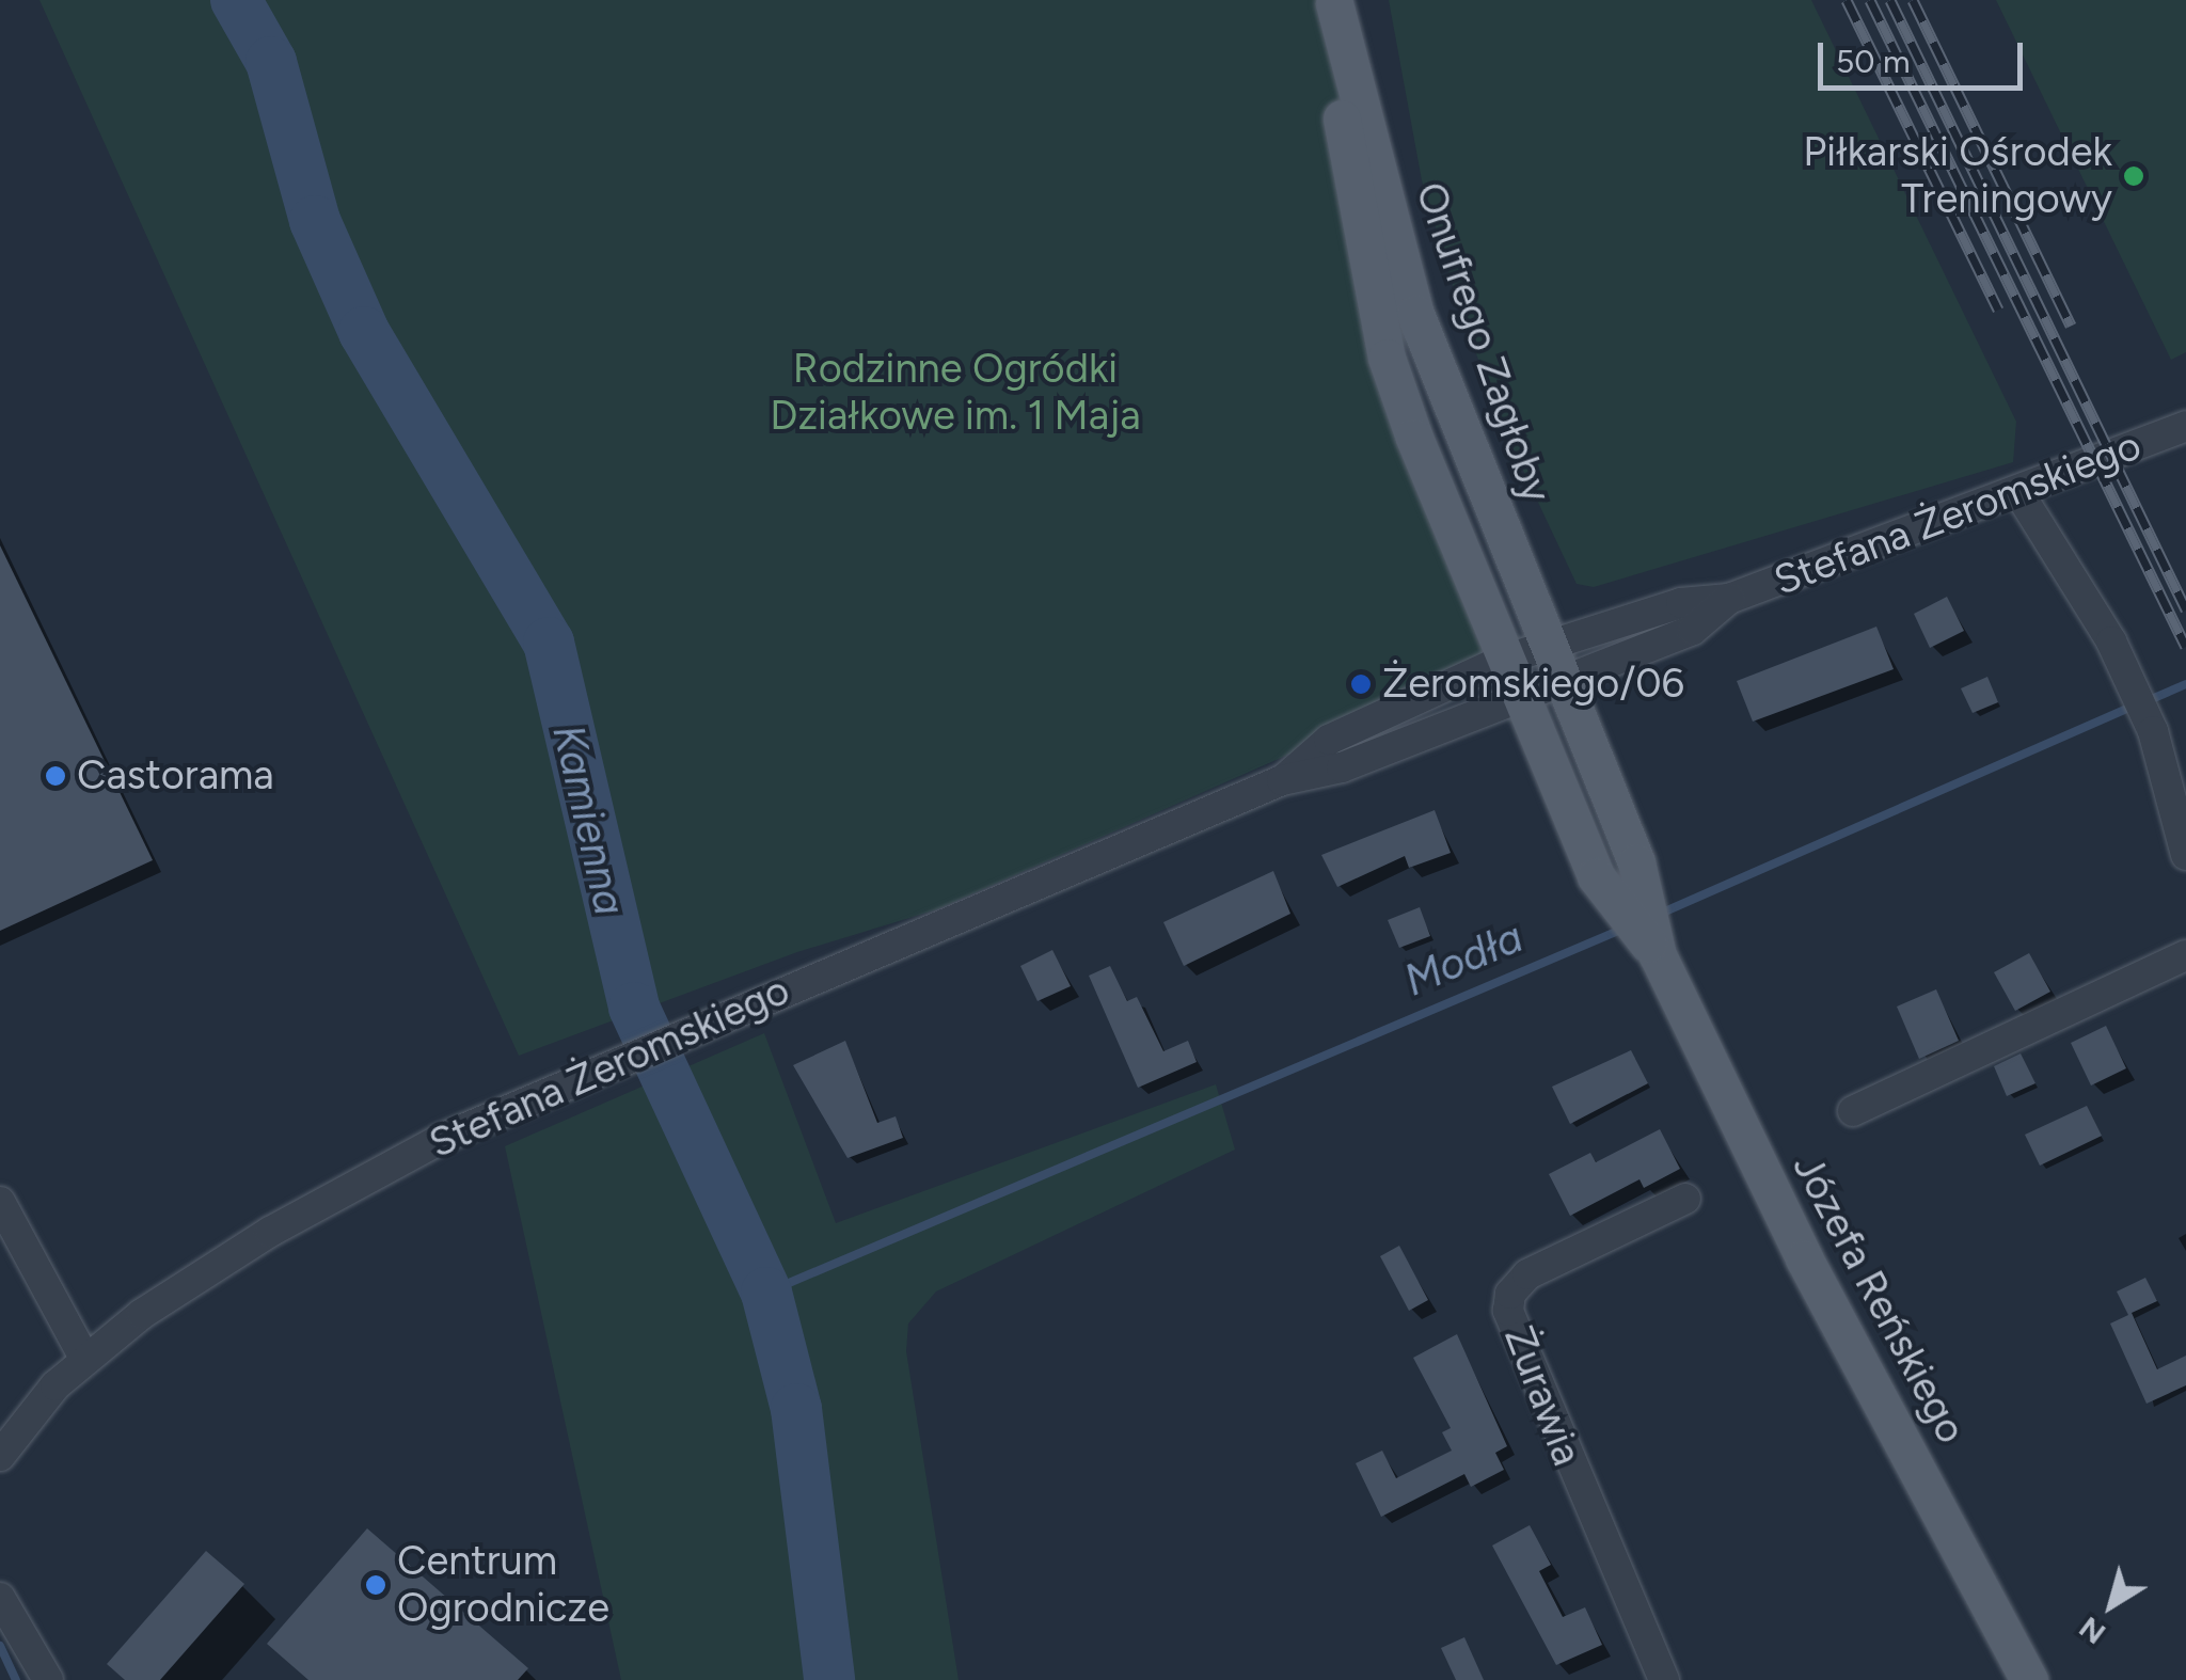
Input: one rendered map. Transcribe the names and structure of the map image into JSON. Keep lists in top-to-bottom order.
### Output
{
  "streets": {
    "main road": ["Onufrego Zagłoby", "Józefa Reńskiego"],
    "street": ["Stefana Żeromskiego", "Żurawia"]
  },
  "crossings": [
    ["Onufrego Zagłoby", "Stefana Żeromskiego"],
    ["Onufrego Zagłoby", "Józefa Reńskiego"],
    ["Stefana Żeromskiego", "Józefa Reńskiego"]
  ],
  "water": ["Kamienna", "Modła"],
  "parks": ["Rodzinne Ogródki Działkowe im. 1 Maja"],
  "places": [
    "Piłkarski Ośrodek Treningowy",
    "Żeromskiego/06",
    "Castorama",
    "Centrum Ogrodnicze"
  ],
  "scale_bar": "50 m",
  "north": "bottom left"
}
